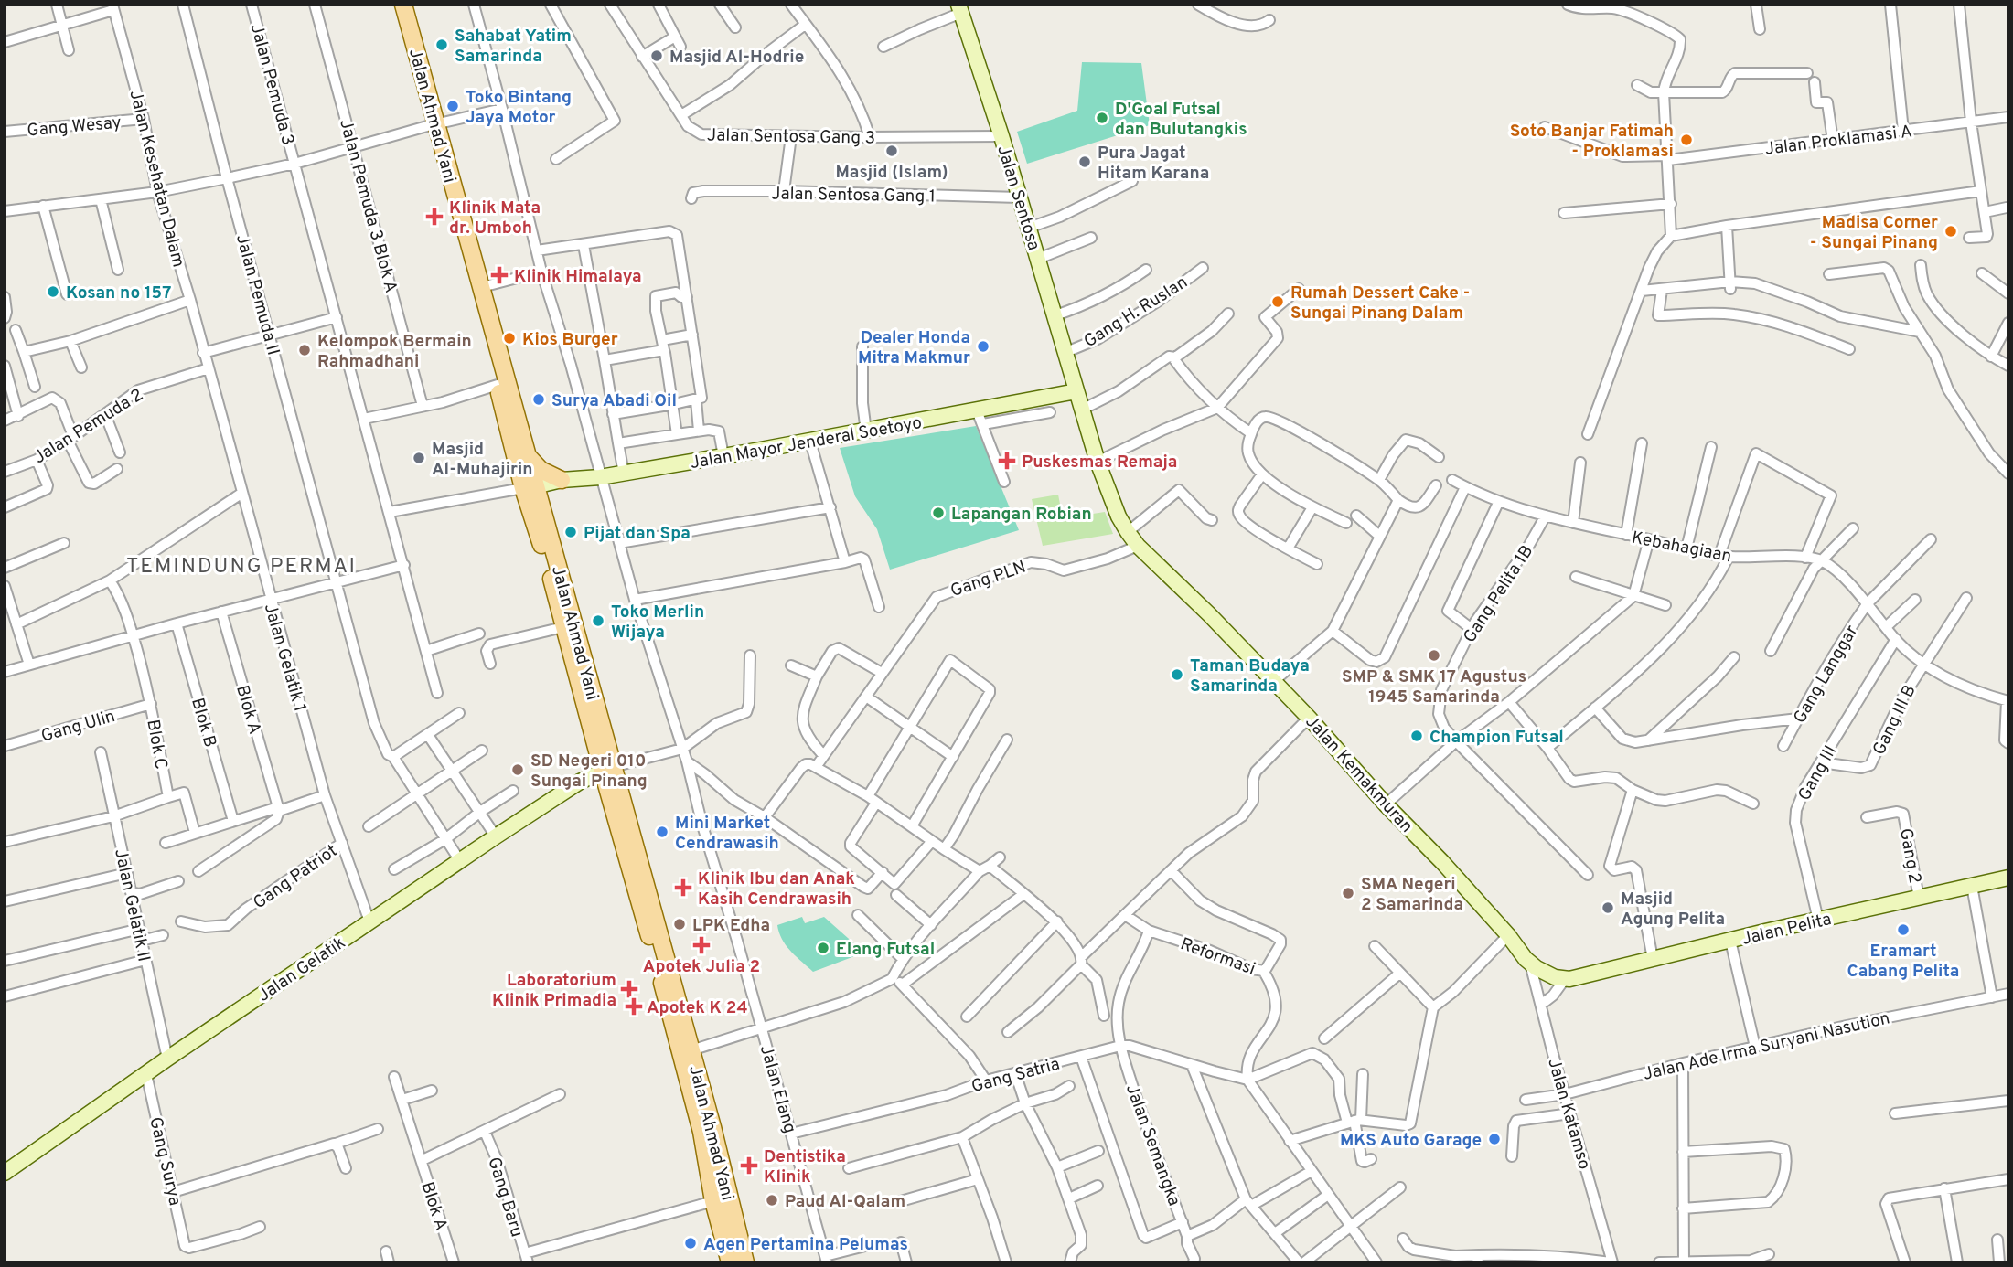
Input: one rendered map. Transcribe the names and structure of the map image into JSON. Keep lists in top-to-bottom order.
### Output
{
  "streets": {
    "main road": ["Jalan Ahmad Yani"],
    "street": [
      "Jalan Pemuda 3",
      "Gang Wesay",
      "Jalan Sentosa Gang 3",
      "Jalan Proklamasi A",
      "Jalan Kesehatan Dalam",
      "Jalan Sentosa Gang 1",
      "Jalan Sentosa",
      "Jalan Pemuda 3 Blok A",
      "Jalan Pemuda II",
      "Gang H. Ruslan",
      "Jalan Pemuda 2",
      "Jalan Mayor Jenderal Soetoyo",
      "Kebahagiaan",
      "Gang PLN",
      "Gang Pelita 1B",
      "Jalan Gelatik 1",
      "Gang Langgar",
      "Blok A",
      "Gang III B",
      "Blok B",
      "Gang Ulin",
      "Blok C",
      "Gang III",
      "Jalan Kemakmuran",
      "Gang 2",
      "Gang Patriot",
      "Jalan Gelatik II",
      "Jalan Pelita",
      "Reformasi",
      "Jalan Gelatik",
      "Jalan Ade Irma Suryani Nasution",
      "Gang Satria",
      "Jalan Elang",
      "Jalan Katamso",
      "Jalan Semangka",
      "Gang Surya",
      "Gang Baru"
    ]
  },
  "crossings": [
    ["Jalan Pemuda 3", "Jalan Ahmad Yani"],
    ["Jalan Pemuda 3", "Jalan Kesehatan Dalam"],
    ["Jalan Pemuda 3", "Jalan Pemuda 3 Blok A"],
    ["Jalan Pemuda 3", "Jalan Pemuda II"],
    ["Jalan Pemuda 3", "Jalan Elang"],
    ["Jalan Ahmad Yani", "Jalan Mayor Jenderal Soetoyo"],
    ["Jalan Ahmad Yani", "Jalan Gelatik"],
    ["Gang Wesay", "Jalan Kesehatan Dalam"],
    ["Jalan Sentosa Gang 3", "Jalan Sentosa"],
    ["Jalan Kesehatan Dalam", "Jalan Gelatik 1"],
    ["Jalan Sentosa Gang 1", "Jalan Sentosa"],
    ["Jalan Sentosa", "Gang H. Ruslan"],
    ["Jalan Sentosa", "Jalan Mayor Jenderal Soetoyo"],
    ["Jalan Sentosa", "Jalan Kemakmuran"],
    ["Jalan Pemuda II", "Jalan Gelatik"],
    ["Jalan Pemuda 2", "Jalan Gelatik 1"],
    ["Jalan Mayor Jenderal Soetoyo", "Jalan Kemakmuran"],
    ["Jalan Mayor Jenderal Soetoyo", "Jalan Elang"],
    ["Kebahagiaan", "Gang Pelita 1B"],
    ["Gang PLN", "Jalan Kemakmuran"],
    ["Jalan Gelatik 1", "Gang Patriot"],
    ["Jalan Gelatik 1", "Jalan Gelatik"],
    ["Gang III B", "Gang III"],
    ["Gang Ulin", "Blok C"],
    ["Gang III", "Jalan Pelita"],
    ["Jalan Kemakmuran", "Jalan Katamso"],
    ["Gang 2", "Jalan Pelita"],
    ["Jalan Gelatik II", "Jalan Gelatik"],
    ["Jalan Gelatik", "Gang Surya"],
    ["Jalan Ade Irma Suryani Nasution", "Jalan Katamso"],
    ["Gang Satria", "Jalan Elang"],
    ["Gang Satria", "Jalan Semangka"]
  ],
  "districts": ["TEMINDUNG PERMAI"],
  "places": {
    "other": [
      "Sahabat Yatim Samarinda",
      "Masjid Al-Hodrie",
      "Toko Bintang Jaya Motor",
      "D'Goal Futsal dan Bulutangkis",
      "Soto Banjar Fatimah - Proklamasi",
      "Masjid (Islam)",
      "Pura Jagat Hitam Karana",
      "Madisa Corner - Sungai Pinang",
      "Kosan no 157",
      "Rumah Dessert Cake - Sungai Pinang Dalam",
      "Kios Burger",
      "Dealer Honda Mitra Makmur",
      "Kelompok Bermain Rahmadhani",
      "Surya Abadi Oil",
      "Masjid Al-Muhajirin",
      "Lapangan Robian",
      "Pijat dan Spa",
      "Toko Merlin Wijaya",
      "SMP & SMK 17 Agustus 1945 Samarinda",
      "Taman Budaya Samarinda",
      "Champion Futsal",
      "SD Negeri 010 Sungai Pinang",
      "Mini Market Cendrawasih",
      "SMA Negeri 2 Samarinda",
      "Masjid Agung Pelita",
      "LPK Edha",
      "Eramart Cabang Pelita",
      "Elang Futsal",
      "MKS Auto Garage",
      "Paud Al-Qalam",
      "Agen Pertamina Pelumas"
    ],
    "health": [
      "Klinik Mata dr. Umboh",
      "Klinik Himalaya",
      "Puskesmas Remaja",
      "Klinik Ibu dan Anak Kasih Cendrawasih",
      "Apotek Julia 2",
      "Laboratorium Klinik Primadia",
      "Apotek K 24",
      "Dentistika Klinik"
    ]
  }
}
